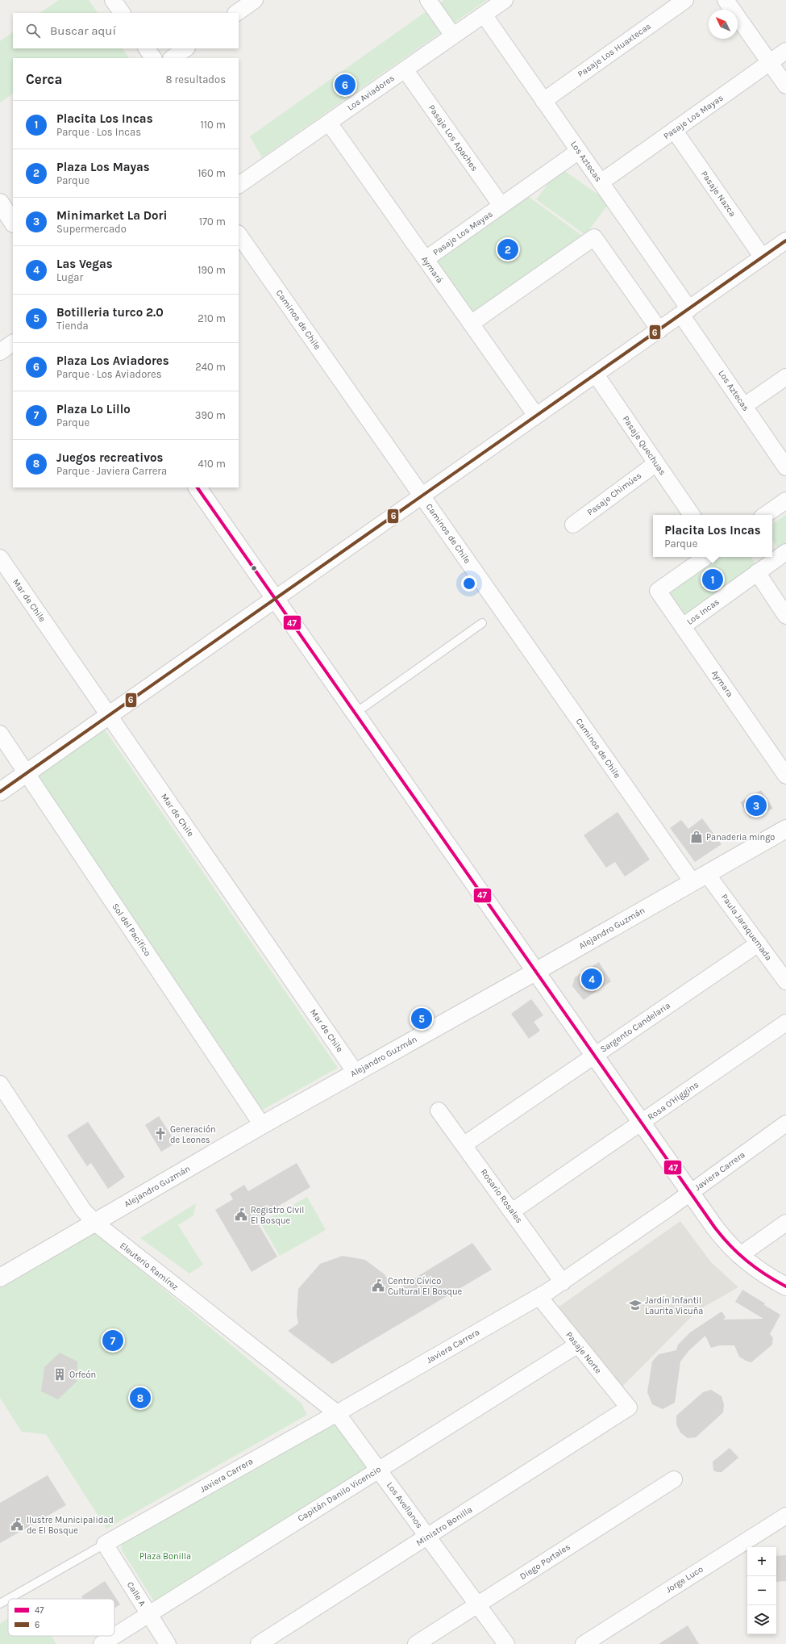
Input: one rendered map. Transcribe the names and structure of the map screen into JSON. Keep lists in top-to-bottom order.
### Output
{
  "streets": {
    "street": [
      "Pasaje Los Huaxtecas",
      "Los Aviadores",
      "Pasaje Los Mayas",
      "Pasaje Los Apaches",
      "Los Aztecas",
      "Pasaje Nazca",
      "Aymará",
      "Caminos de Chile",
      "Pasaje Quechuas",
      "Pasaje Chimúes",
      "Mar de Chile",
      "Los Incas",
      "Aymara",
      "Paula Jaraquemada",
      "Alejandro Guzmán",
      "Sol del Pacífico",
      "Sargento Candelaria",
      "Rosa O'Higgins",
      "Javiera Carrera",
      "Rosario Rosales",
      "Eleuterio Ramírez",
      "Pasaje Norte",
      "Capitán Danilo Vicencio",
      "Los Avellanos",
      "Ministro Bonilla",
      "Diego Portales",
      "Jorge Luco",
      "Calle A"
    ]
  },
  "crossings": [
    ["Pasaje Los Huaxtecas", "Los Aztecas"],
    ["Los Aviadores", "Pasaje Los Apaches"],
    ["Los Aviadores", "Los Aztecas"],
    ["Los Aviadores", "Aymará"],
    ["Pasaje Los Mayas", "Pasaje Los Apaches"],
    ["Pasaje Los Mayas", "Los Aztecas"],
    ["Pasaje Los Mayas", "Pasaje Nazca"],
    ["Pasaje Los Mayas", "Aymará"],
    ["Caminos de Chile", "Paula Jaraquemada"],
    ["Caminos de Chile", "Alejandro Guzmán"],
    ["Pasaje Quechuas", "Pasaje Chimúes"],
    ["Mar de Chile", "Alejandro Guzmán"],
    ["Los Incas", "Aymara"],
    ["Paula Jaraquemada", "Alejandro Guzmán"],
    ["Paula Jaraquemada", "Sargento Candelaria"],
    ["Alejandro Guzmán", "Sol del Pacífico"],
    ["Alejandro Guzmán", "Eleuterio Ramírez"],
    ["Sargento Candelaria", "Rosario Rosales"],
    ["Rosa O'Higgins", "Rosario Rosales"],
    ["Javiera Carrera", "Rosario Rosales"],
    ["Javiera Carrera", "Eleuterio Ramírez"],
    ["Javiera Carrera", "Pasaje Norte"],
    ["Javiera Carrera", "Los Avellanos"],
    ["Javiera Carrera", "Calle A"],
    ["Eleuterio Ramírez", "Los Avellanos"],
    ["Pasaje Norte", "Capitán Danilo Vicencio"],
    ["Pasaje Norte", "Ministro Bonilla"],
    ["Capitán Danilo Vicencio", "Los Avellanos"],
    ["Capitán Danilo Vicencio", "Calle A"],
    ["Los Avellanos", "Ministro Bonilla"],
    ["Los Avellanos", "Diego Portales"]
  ],
  "parks": ["Plaza Bonilla"],
  "places": {
    "shop": ["Panaderia mingo"],
    "church": ["Generación de Leones"],
    "public building": ["Registro Civil El Bosque", "Centro Cívico Cultural El Bosque", "Ilustre Municipalidad de El Bosque"],
    "school or university": ["Jardín Infantil Laurita Vicuña"],
    "building": ["Orfeón"]
  },
  "lines": ["transit line 6", "transit line 47"],
  "legend": ["47", "6"],
  "north": "top left",
  "page": {
    "search": "Buscar aquí",
    "heading": ["Cerca", "8 resultados"],
    "pins": [
      "6",
      "2",
      "1",
      "3",
      "4",
      "5",
      "7",
      "8"
    ],
    "list": [
      {
        "mark": "1",
        "name": "Placita Los Incas",
        "note": "Parque · Los Incas",
        "value": "110 m"
      },
      {
        "mark": "2",
        "name": "Plaza Los Mayas",
        "note": "Parque",
        "value": "160 m"
      },
      {
        "mark": "3",
        "name": "Minimarket La Dori",
        "note": "Supermercado",
        "value": "170 m"
      },
      {
        "mark": "4",
        "name": "Las Vegas",
        "note": "Lugar",
        "value": "190 m"
      },
      {
        "mark": "5",
        "name": "Botilleria turco 2.0",
        "note": "Tienda",
        "value": "210 m"
      },
      {
        "mark": "6",
        "name": "Plaza Los Aviadores",
        "note": "Parque · Los Aviadores",
        "value": "240 m"
      },
      {
        "mark": "7",
        "name": "Plaza Lo Lillo",
        "note": "Parque",
        "value": "390 m"
      },
      {
        "mark": "8",
        "name": "Juegos recreativos",
        "note": "Parque · Javiera Carrera",
        "value": "410 m"
      }
    ],
    "popup": ["Placita Los Incas", "Parque"],
    "map_buttons": ["+", "−"]
  }
}
